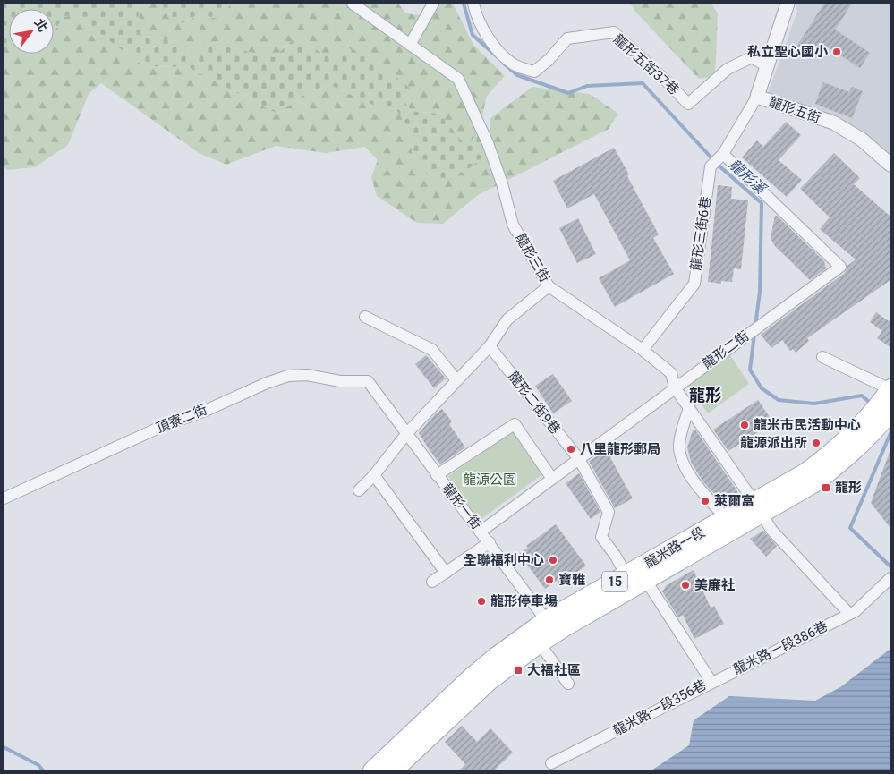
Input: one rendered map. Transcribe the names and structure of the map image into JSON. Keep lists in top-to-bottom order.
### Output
{
  "streets": {
    "main road": ["龍米路一段", "15"],
    "street": [
      "龍形五街37巷",
      "龍形五街",
      "龍形三街6巷",
      "龍形三街",
      "龍形二街",
      "龍形二街9巷",
      "頂寮二街",
      "龍形一街",
      "龍米路一段386巷",
      "龍米路一段356巷"
    ]
  },
  "crossings": [
    ["龍形五街37巷", "龍形五街"],
    ["龍形五街", "龍形三街6巷"],
    ["龍形三街6巷", "龍形三街"],
    ["龍形三街6巷", "龍形二街"],
    ["龍形三街", "龍形二街"],
    ["龍形三街", "龍米路一段"],
    ["龍形二街", "龍形二街9巷"],
    ["龍形二街", "龍形一街"],
    ["龍形二街9巷", "龍米路一段"],
    ["頂寮二街", "龍形一街"],
    ["龍形一街", "龍米路一段"],
    ["龍米路一段", "龍米路一段356巷"],
    ["龍米路一段386巷", "龍米路一段356巷"]
  ],
  "districts": ["龍形"],
  "water": ["龍形溪"],
  "parks": ["龍源公園"],
  "places": {
    "other": [
      "私立聖心國小",
      "龍米市民活動中心",
      "龍源派出所",
      "八里龍形郵局",
      "萊爾富",
      "全聯福利中心",
      "寶雅",
      "美廉社",
      "龍形停車場"
    ],
    "transit": ["龍形", "大福社區"]
  },
  "north": "top right"
}
